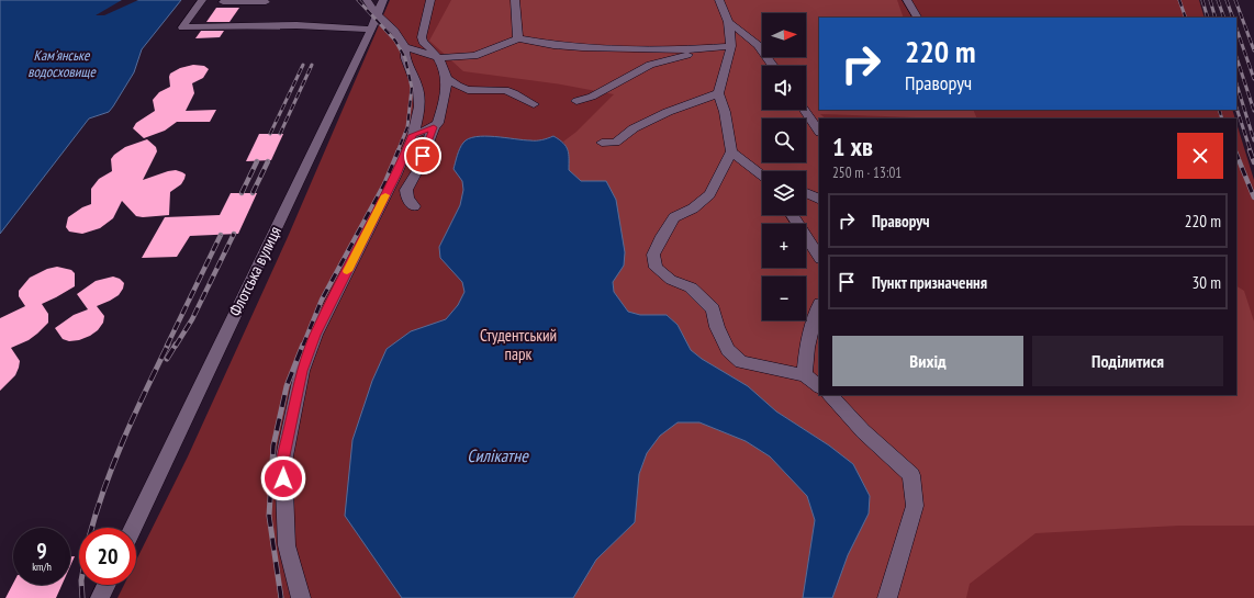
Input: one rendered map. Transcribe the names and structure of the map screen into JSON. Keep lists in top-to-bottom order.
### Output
{
  "streets": {
    "street": ["Флотська вулиця"]
  },
  "water": ["Кам'янське водосховище", "Силікатне"],
  "parks": ["Студентський парк"],
  "north": "right",
  "page": {
    "map_buttons": ["+", "−"],
    "turn": ["220 m", "Праворуч"],
    "heading": ["1 хв", "250 m · 13:01"],
    "list": [
      {
        "name": "Праворуч",
        "value": "220 m"
      },
      {
        "name": "Пункт призначення",
        "value": "30 m"
      }
    ],
    "buttons": ["Вихід", "Поділитися"],
    "speed": "9 km/h",
    "limit": "20"
  }
}
